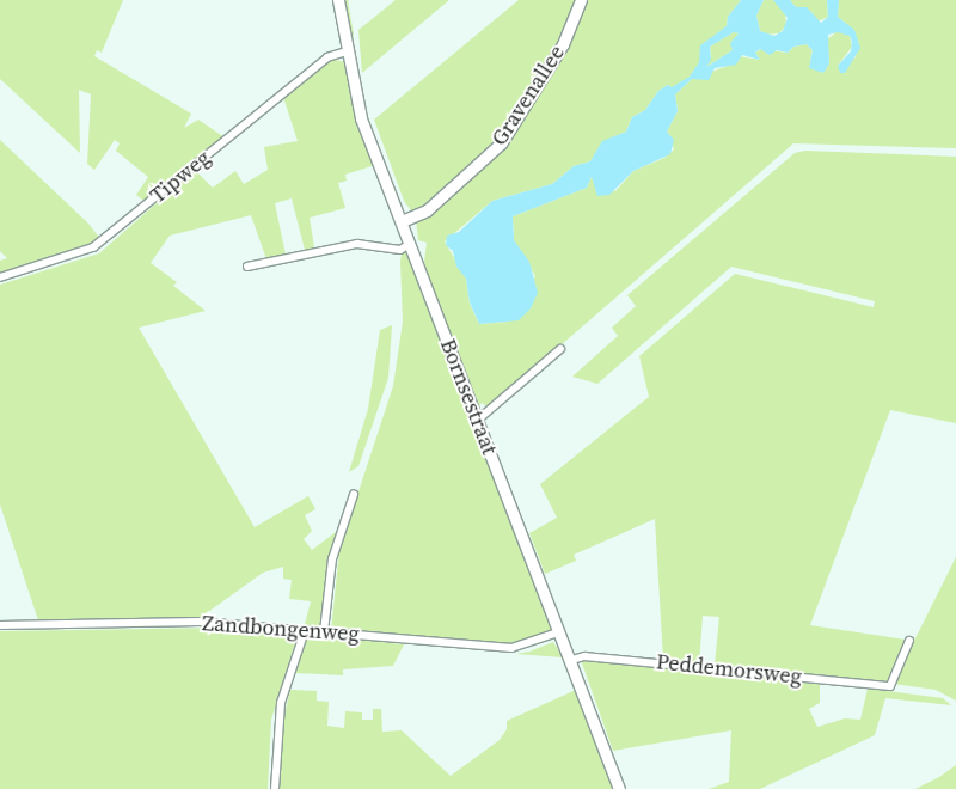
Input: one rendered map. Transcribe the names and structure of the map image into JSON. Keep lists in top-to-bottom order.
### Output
{
  "streets": {
    "street": [
      "Gravenallee",
      "Tipweg",
      "Bornsestraat",
      "Zandbongenweg",
      "Peddemorsweg"
    ]
  },
  "crossings": [
    ["Gravenallee", "Bornsestraat"],
    ["Tipweg", "Bornsestraat"],
    ["Bornsestraat", "Zandbongenweg"],
    ["Bornsestraat", "Peddemorsweg"]
  ]
}
